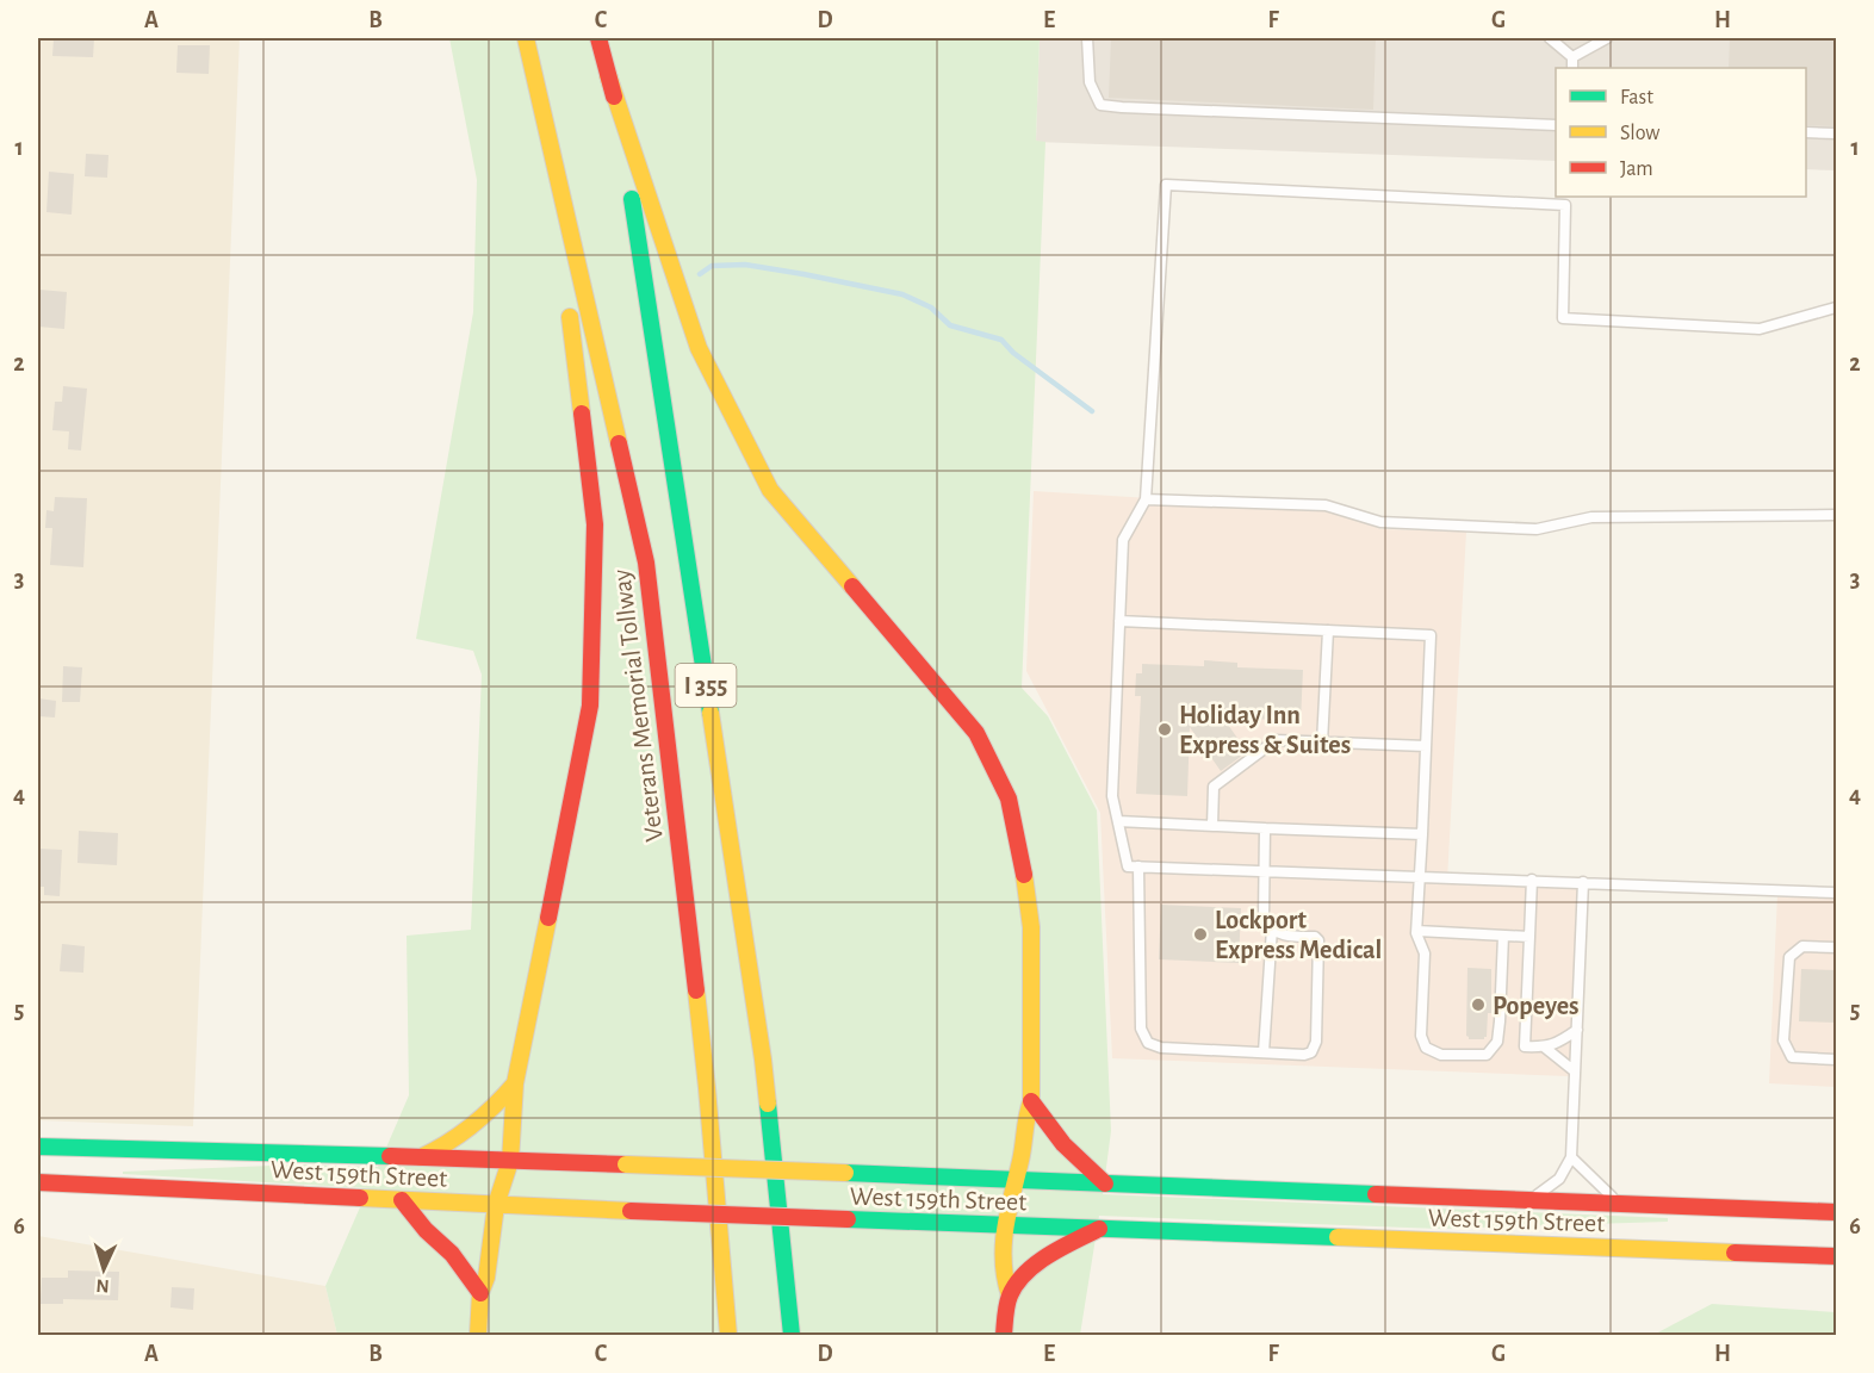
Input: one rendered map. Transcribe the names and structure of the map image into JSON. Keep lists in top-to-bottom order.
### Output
{
  "streets": {
    "main road": ["I 355", "Veterans Memorial Tollway", "West 159th Street"]
  },
  "places": ["Holiday Inn Express & Suites", "Lockport Express Medical", "Popeyes"],
  "legend": ["Fast", "Slow", "Jam"],
  "north": "bottom",
  "grid": {
    "columns": [
      "A",
      "B",
      "C",
      "D",
      "E",
      "F",
      "G",
      "H"
    ],
    "rows": [
      "1",
      "2",
      "3",
      "4",
      "5",
      "6"
    ]
  }
}
